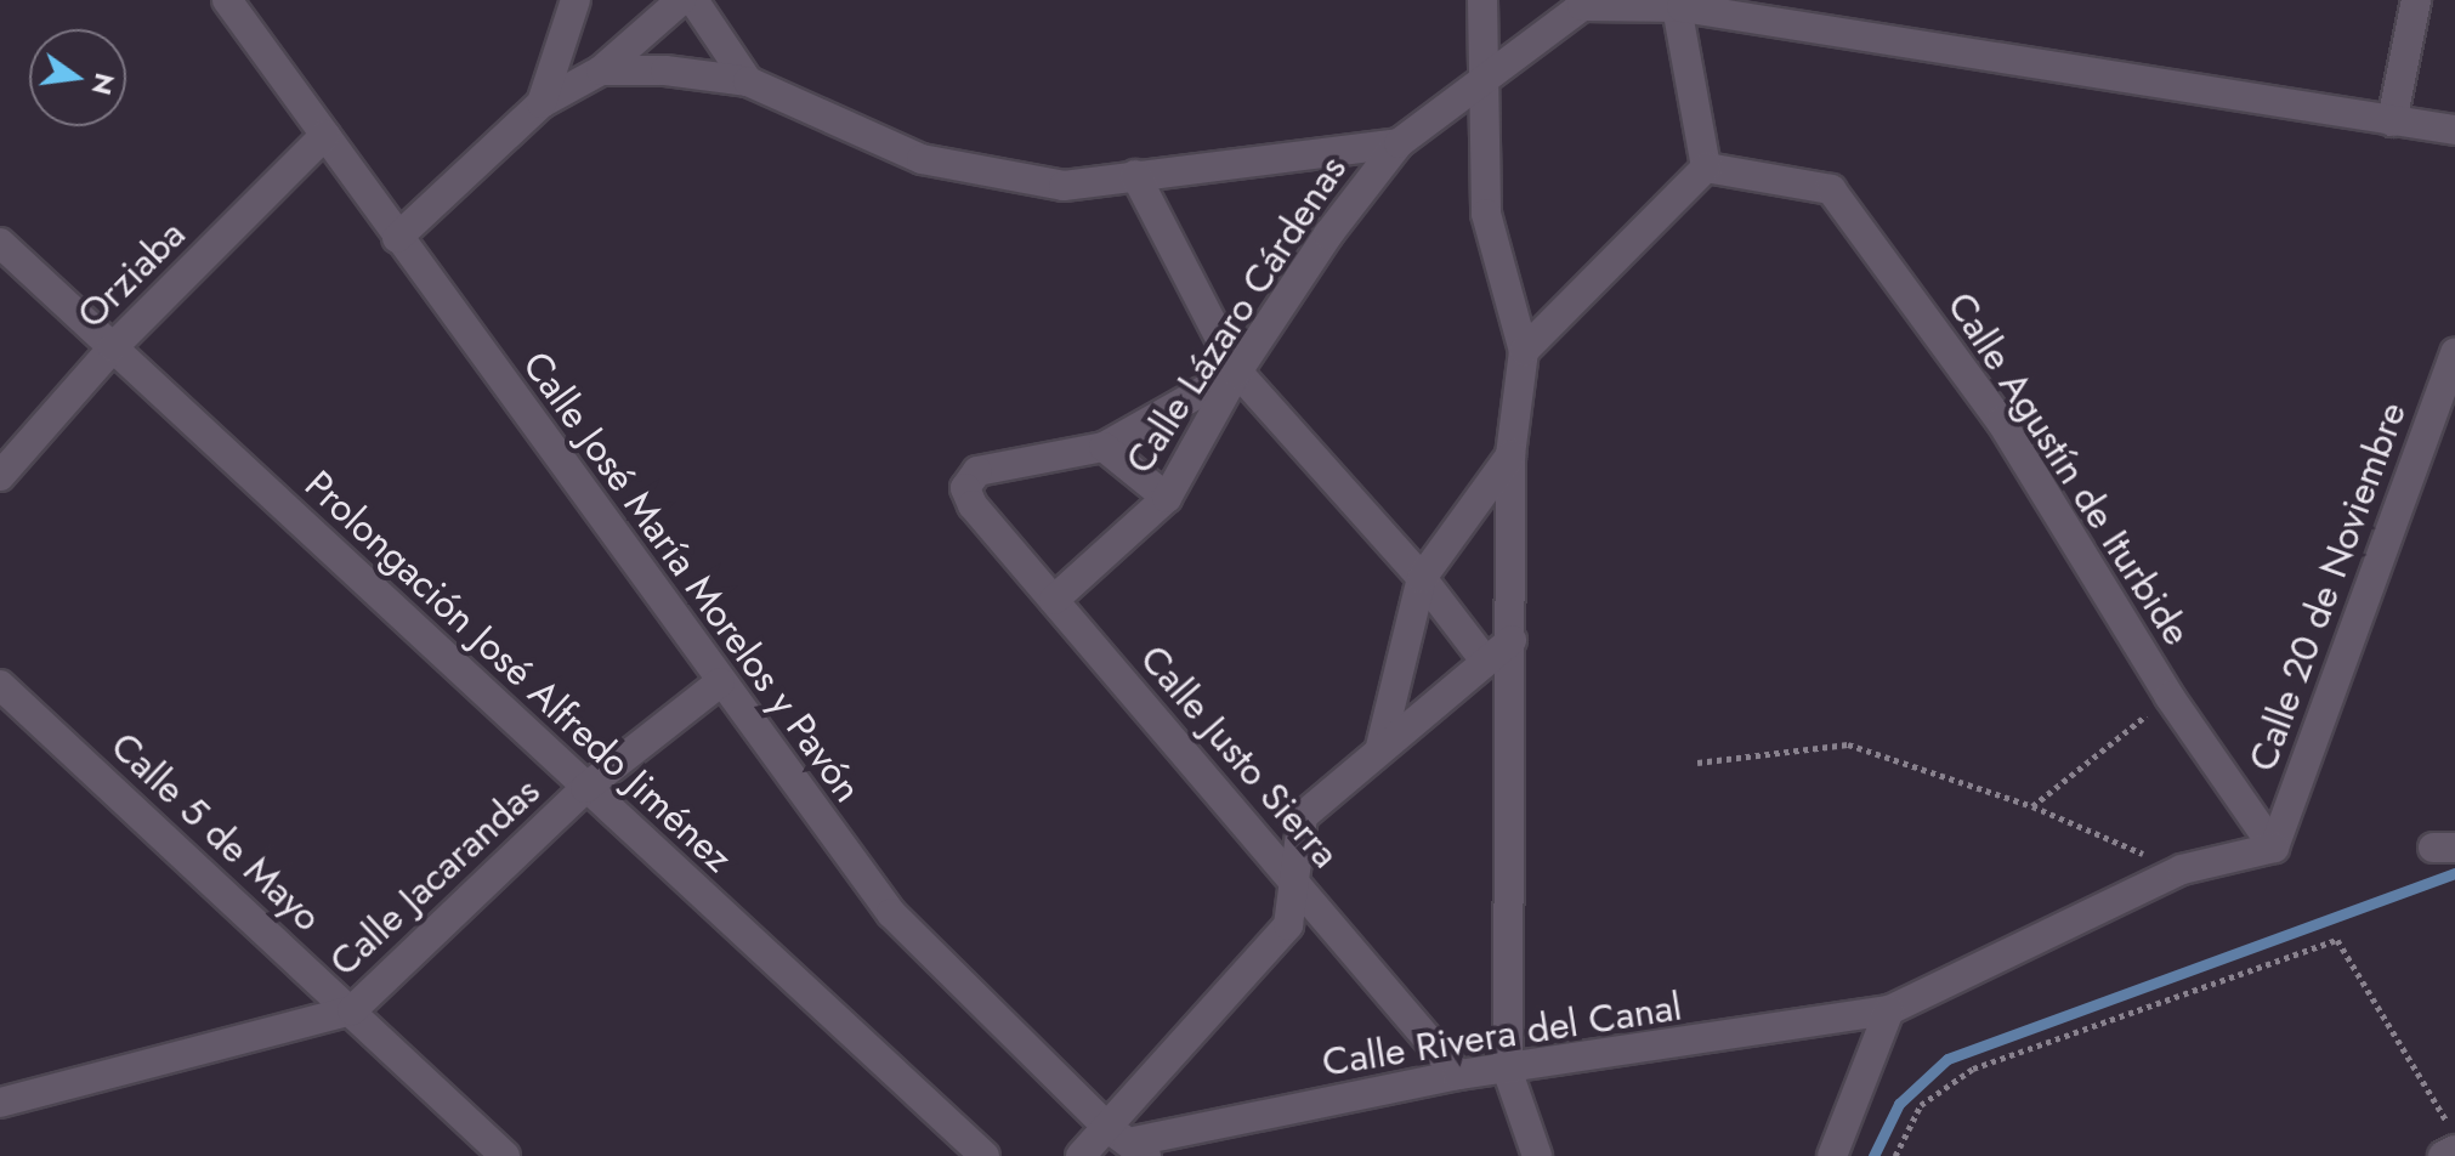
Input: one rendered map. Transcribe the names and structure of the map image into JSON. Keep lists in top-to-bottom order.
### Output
{
  "streets": {
    "street": [
      "Orziaba",
      "Calle Lázaro Cárdenas",
      "Calle Agustín de Iturbide",
      "Calle José María Morelos y Pavón",
      "Calle 20 de Noviembre",
      "Prolongación José Alfredo Jiménez",
      "Calle Justo Sierra",
      "Calle 5 de Mayo",
      "Calle Jacarandas",
      "Calle Rivera del Canal"
    ]
  },
  "crossings": [
    ["Orziaba", "Calle José María Morelos y Pavón"],
    ["Orziaba", "Prolongación José Alfredo Jiménez"],
    ["Calle Lázaro Cárdenas", "Calle Justo Sierra"],
    ["Calle Agustín de Iturbide", "Calle 20 de Noviembre"],
    ["Calle Agustín de Iturbide", "Calle Rivera del Canal"],
    ["Calle José María Morelos y Pavón", "Calle Jacarandas"],
    ["Calle José María Morelos y Pavón", "Calle Rivera del Canal"],
    ["Calle 20 de Noviembre", "Calle Rivera del Canal"],
    ["Prolongación José Alfredo Jiménez", "Calle Jacarandas"],
    ["Calle Justo Sierra", "Calle Rivera del Canal"],
    ["Calle 5 de Mayo", "Calle Jacarandas"]
  ],
  "north": "right"
}
